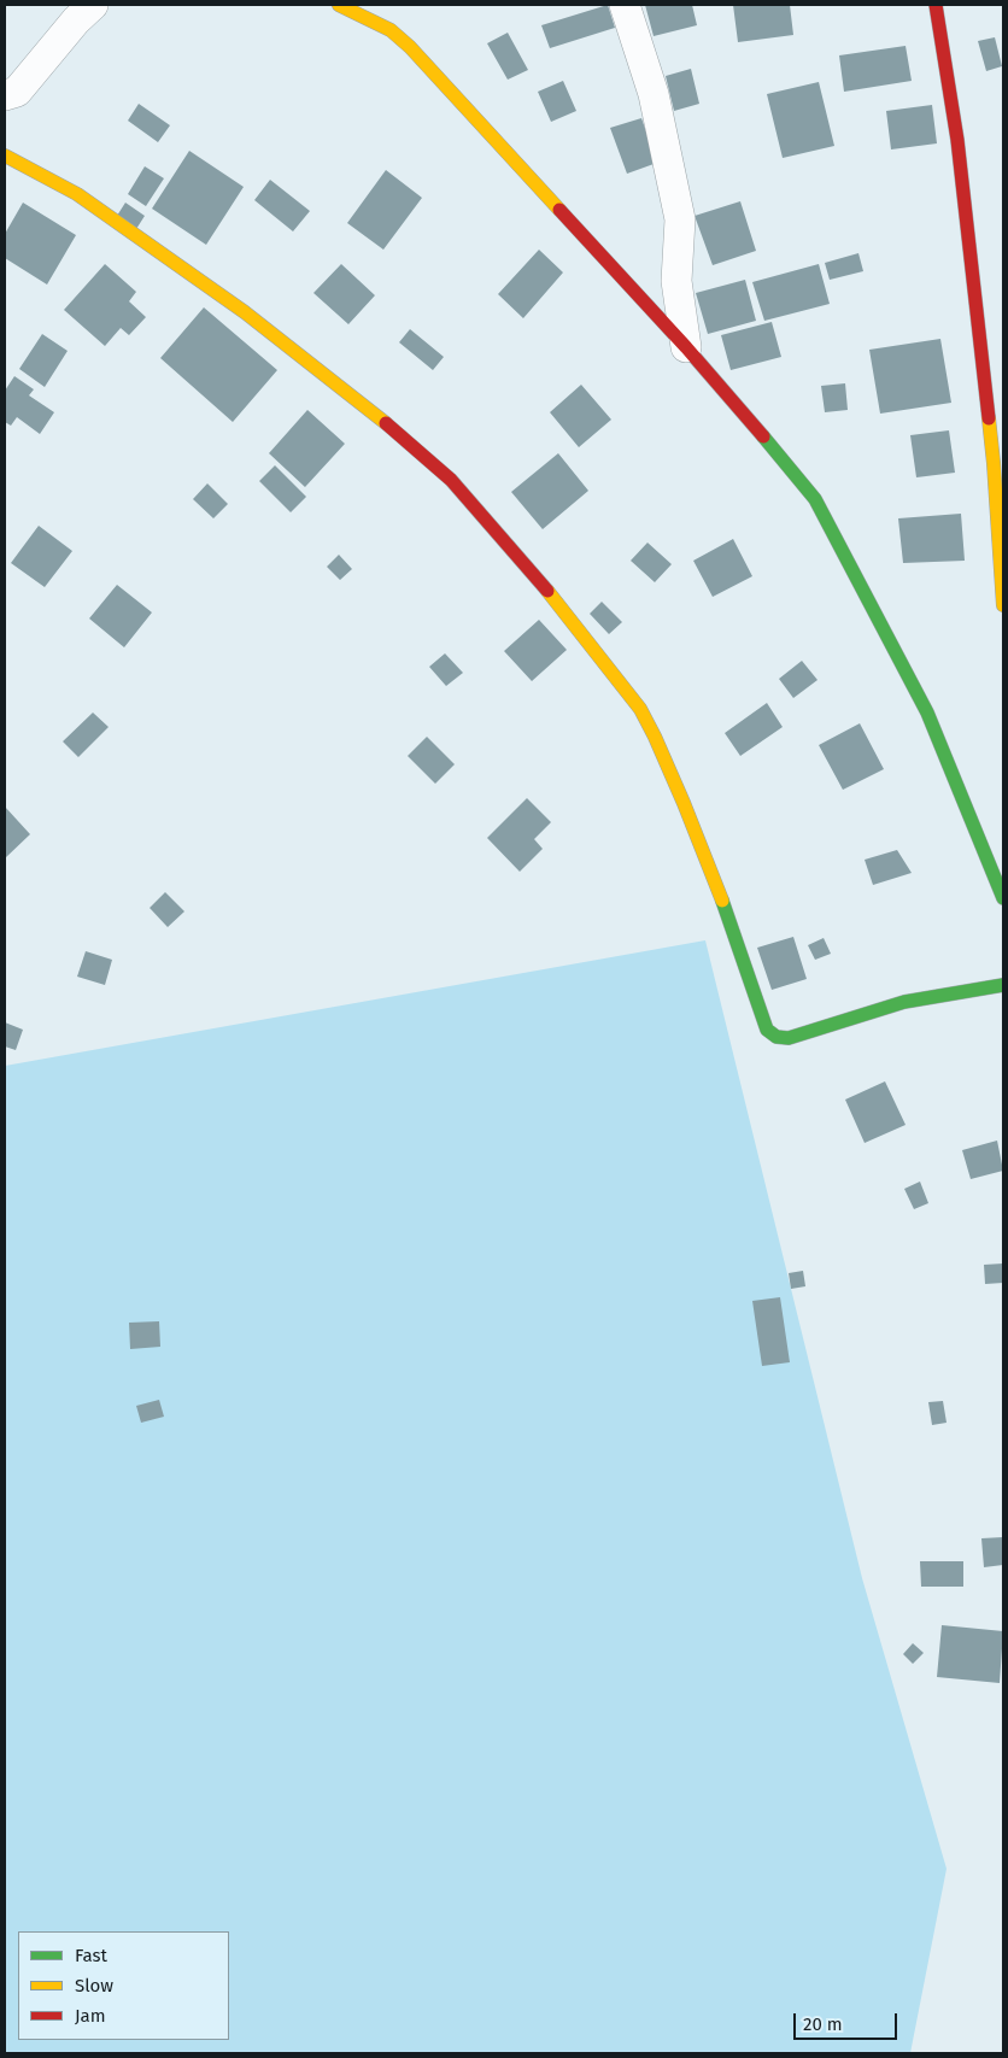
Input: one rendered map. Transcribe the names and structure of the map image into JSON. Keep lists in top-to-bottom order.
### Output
{
  "legend": ["Fast", "Slow", "Jam"],
  "scale_bar": "20 m"
}
